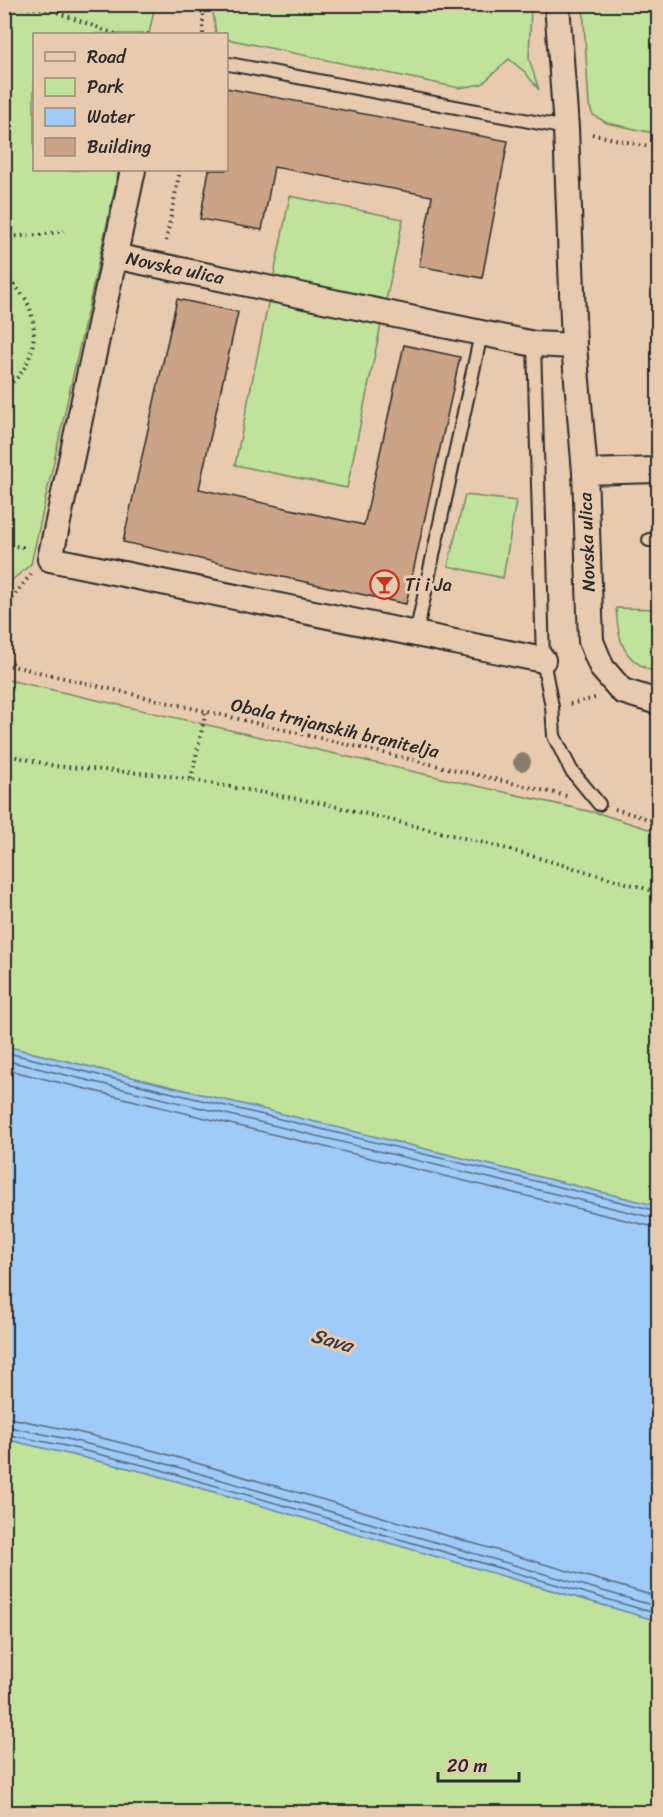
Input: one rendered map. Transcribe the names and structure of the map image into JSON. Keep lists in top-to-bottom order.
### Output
{
  "streets": {
    "street": ["Novska ulica"],
    "path": ["Obala trnjanskih branitelja"]
  },
  "water": ["Sava"],
  "places": {
    "bar": ["Ti i Ja"]
  },
  "legend": [
    "Road",
    "Park",
    "Water",
    "Building"
  ],
  "scale_bar": "20 m"
}
